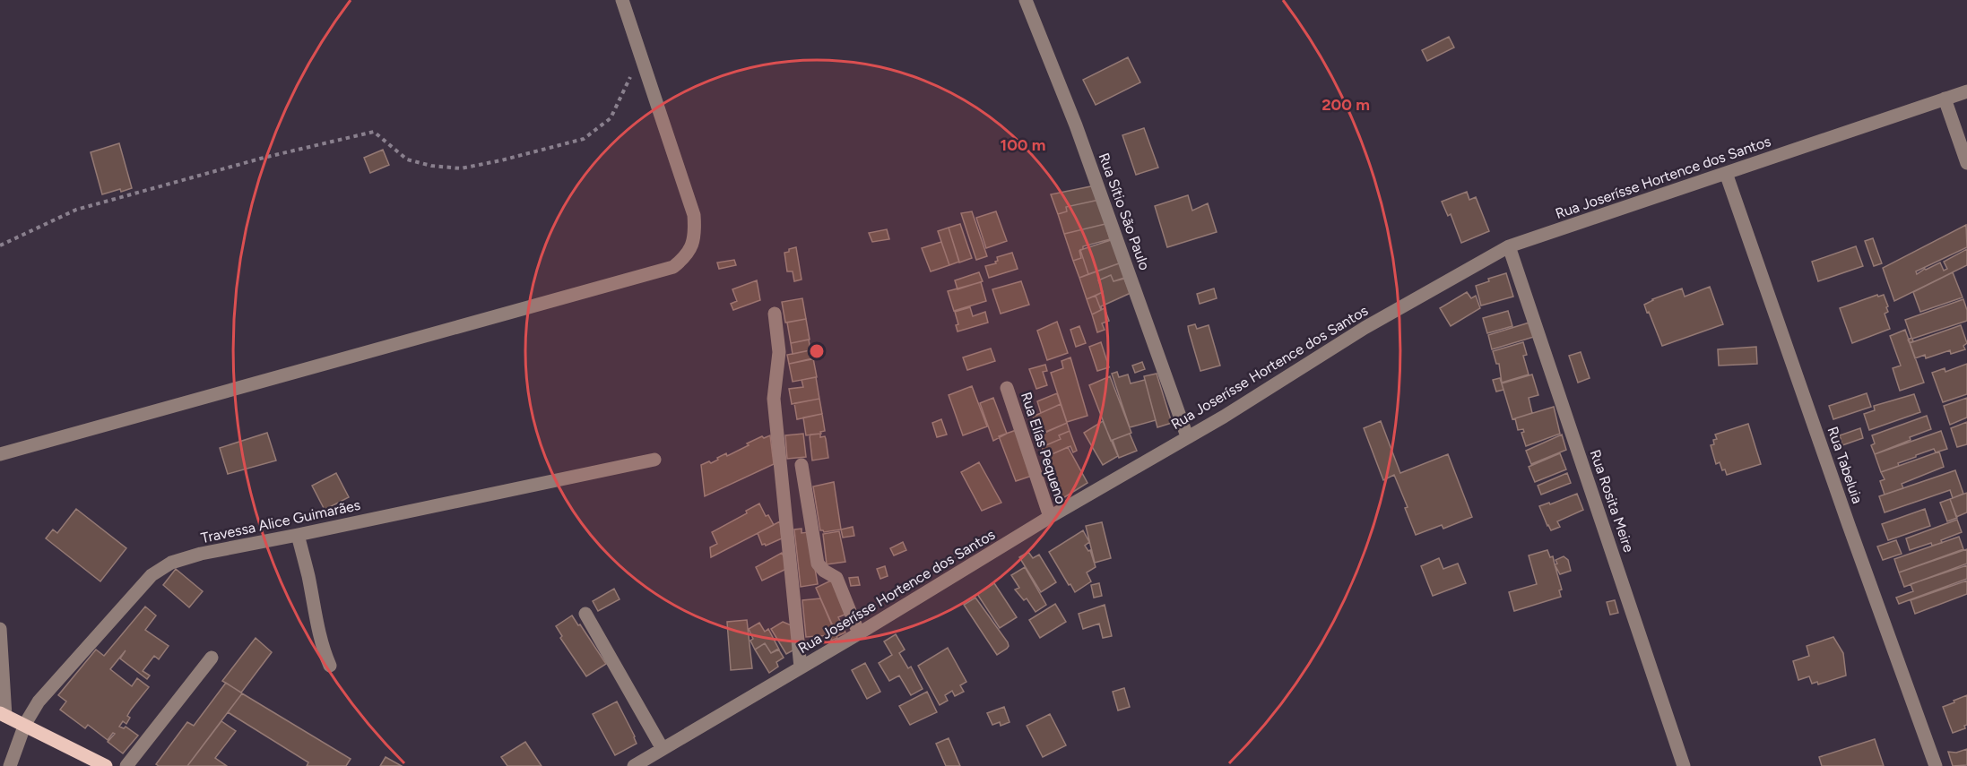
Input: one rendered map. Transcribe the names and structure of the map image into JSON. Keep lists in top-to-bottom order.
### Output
{
  "streets": {
    "street": [
      "Rua Joserísse Hortence dos Santos",
      "Rua Sítio São Paulo",
      "Rua Elías Pequeno",
      "Rua Tabeluia",
      "Rua Rosita Meire",
      "Travessa Alice Guimarães"
    ]
  },
  "crossings": [
    ["Rua Joserísse Hortence dos Santos", "Rua Sítio São Paulo"],
    ["Rua Joserísse Hortence dos Santos", "Rua Elías Pequeno"],
    ["Rua Joserísse Hortence dos Santos", "Rua Tabeluia"],
    ["Rua Joserísse Hortence dos Santos", "Rua Rosita Meire"]
  ],
  "rings": ["200 m", "100 m"]
}
